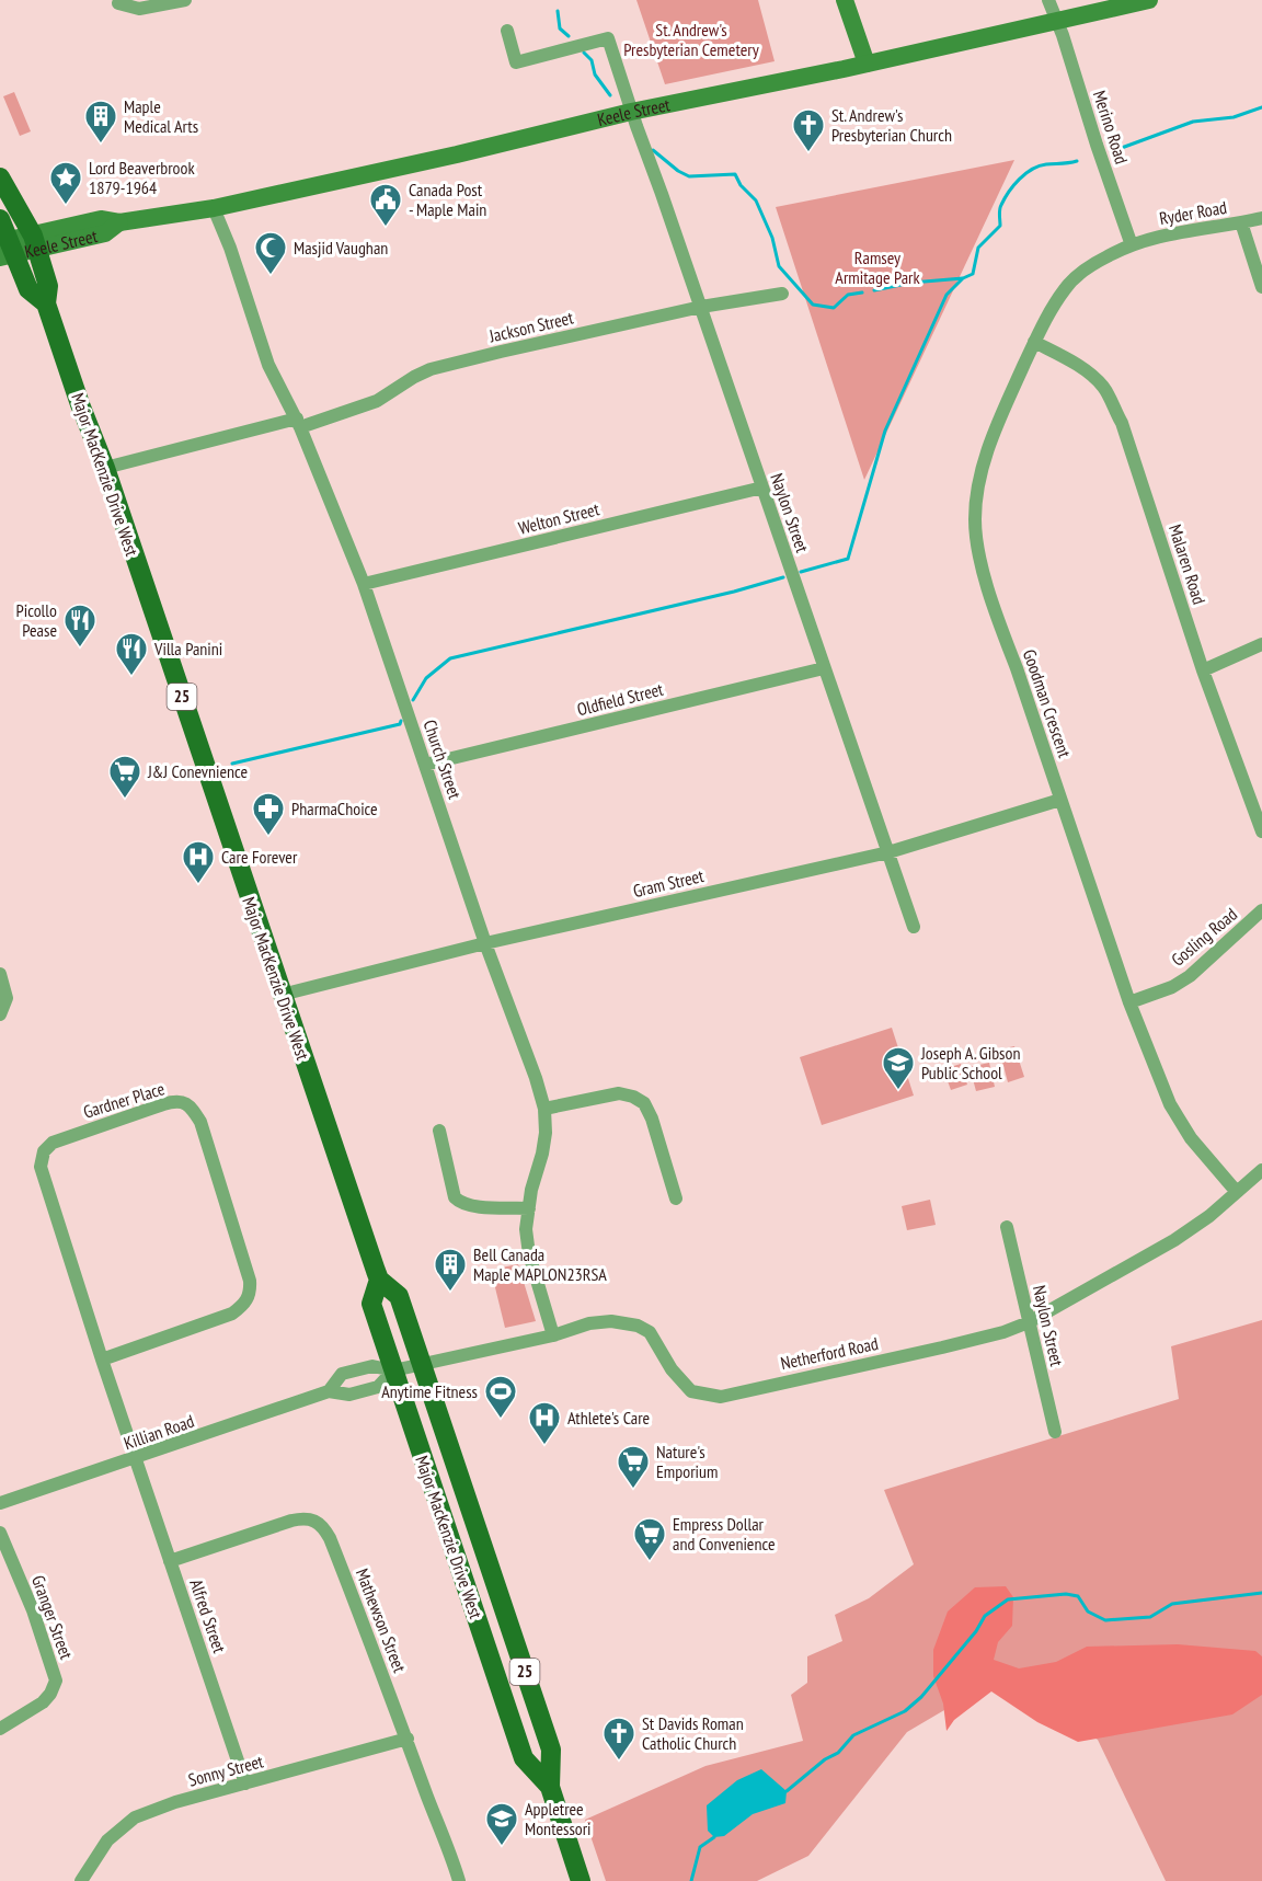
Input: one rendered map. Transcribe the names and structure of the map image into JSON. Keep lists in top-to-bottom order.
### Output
{
  "streets": {
    "main road": ["Keele Street", "Major MacKenzie Drive West", "25"],
    "street": [
      "Merino Road",
      "Ryder Road",
      "Jackson Street",
      "Naylon Street",
      "Welton Street",
      "Malaren Road",
      "Oldfield Street",
      "Goodman Crescent",
      "Church Street",
      "Gram Street",
      "Gosling Road",
      "Gardner Place",
      "Netherford Road",
      "Killian Road",
      "Alfred Street",
      "Granger Street",
      "Mathewson Street",
      "Sonny Street"
    ]
  },
  "crossings": [
    ["Keele Street", "Merino Road"],
    ["Keele Street", "Major MacKenzie Drive West"],
    ["Keele Street", "Naylon Street"],
    ["Keele Street", "Church Street"],
    ["Merino Road", "Ryder Road"],
    ["Merino Road", "Goodman Crescent"],
    ["Ryder Road", "Goodman Crescent"],
    ["Jackson Street", "Major MacKenzie Drive West"],
    ["Jackson Street", "Naylon Street"],
    ["Jackson Street", "Church Street"],
    ["Major MacKenzie Drive West", "Gram Street"],
    ["Major MacKenzie Drive West", "Netherford Road"],
    ["Major MacKenzie Drive West", "Killian Road"],
    ["Naylon Street", "Welton Street"],
    ["Naylon Street", "Oldfield Street"],
    ["Naylon Street", "Gram Street"],
    ["Naylon Street", "Netherford Road"],
    ["Welton Street", "Church Street"],
    ["Malaren Road", "Goodman Crescent"],
    ["Oldfield Street", "Church Street"],
    ["Goodman Crescent", "Gram Street"],
    ["Goodman Crescent", "Gosling Road"],
    ["Goodman Crescent", "Netherford Road"],
    ["Church Street", "Gram Street"],
    ["Church Street", "Netherford Road"],
    ["Gardner Place", "Killian Road"],
    ["Gardner Place", "Alfred Street"],
    ["Netherford Road", "Killian Road"],
    ["Killian Road", "Alfred Street"],
    ["Alfred Street", "Mathewson Street"],
    ["Alfred Street", "Sonny Street"],
    ["Mathewson Street", "Sonny Street"]
  ],
  "parks": ["St. Andrew's Presbyterian Cemetery", "Ramsey Armitage Park"],
  "places": {
    "building": ["Maple Medical Arts", "Bell Canada Maple MAPLON23RSA"],
    "church": ["St. Andrew's Presbyterian Church", "St Davids Roman Catholic Church"],
    "place": ["Lord Beaverbrook 1879-1964"],
    "public building": ["Canada Post - Maple Main"],
    "mosque": ["Masjid Vaughan"],
    "restaurant": ["Picollo Pease", "Villa Panini"],
    "supermarket": ["J&J Conevnience", "Nature's Emporium", "Empress Dollar and Convenience"],
    "pharmacy": ["PharmaChoice"],
    "hospital": ["Care Forever", "Athlete's Care"],
    "school or university": ["Joseph A. Gibson Public School", "Appletree Montessori"],
    "sports": ["Anytime Fitness"]
  }
}
